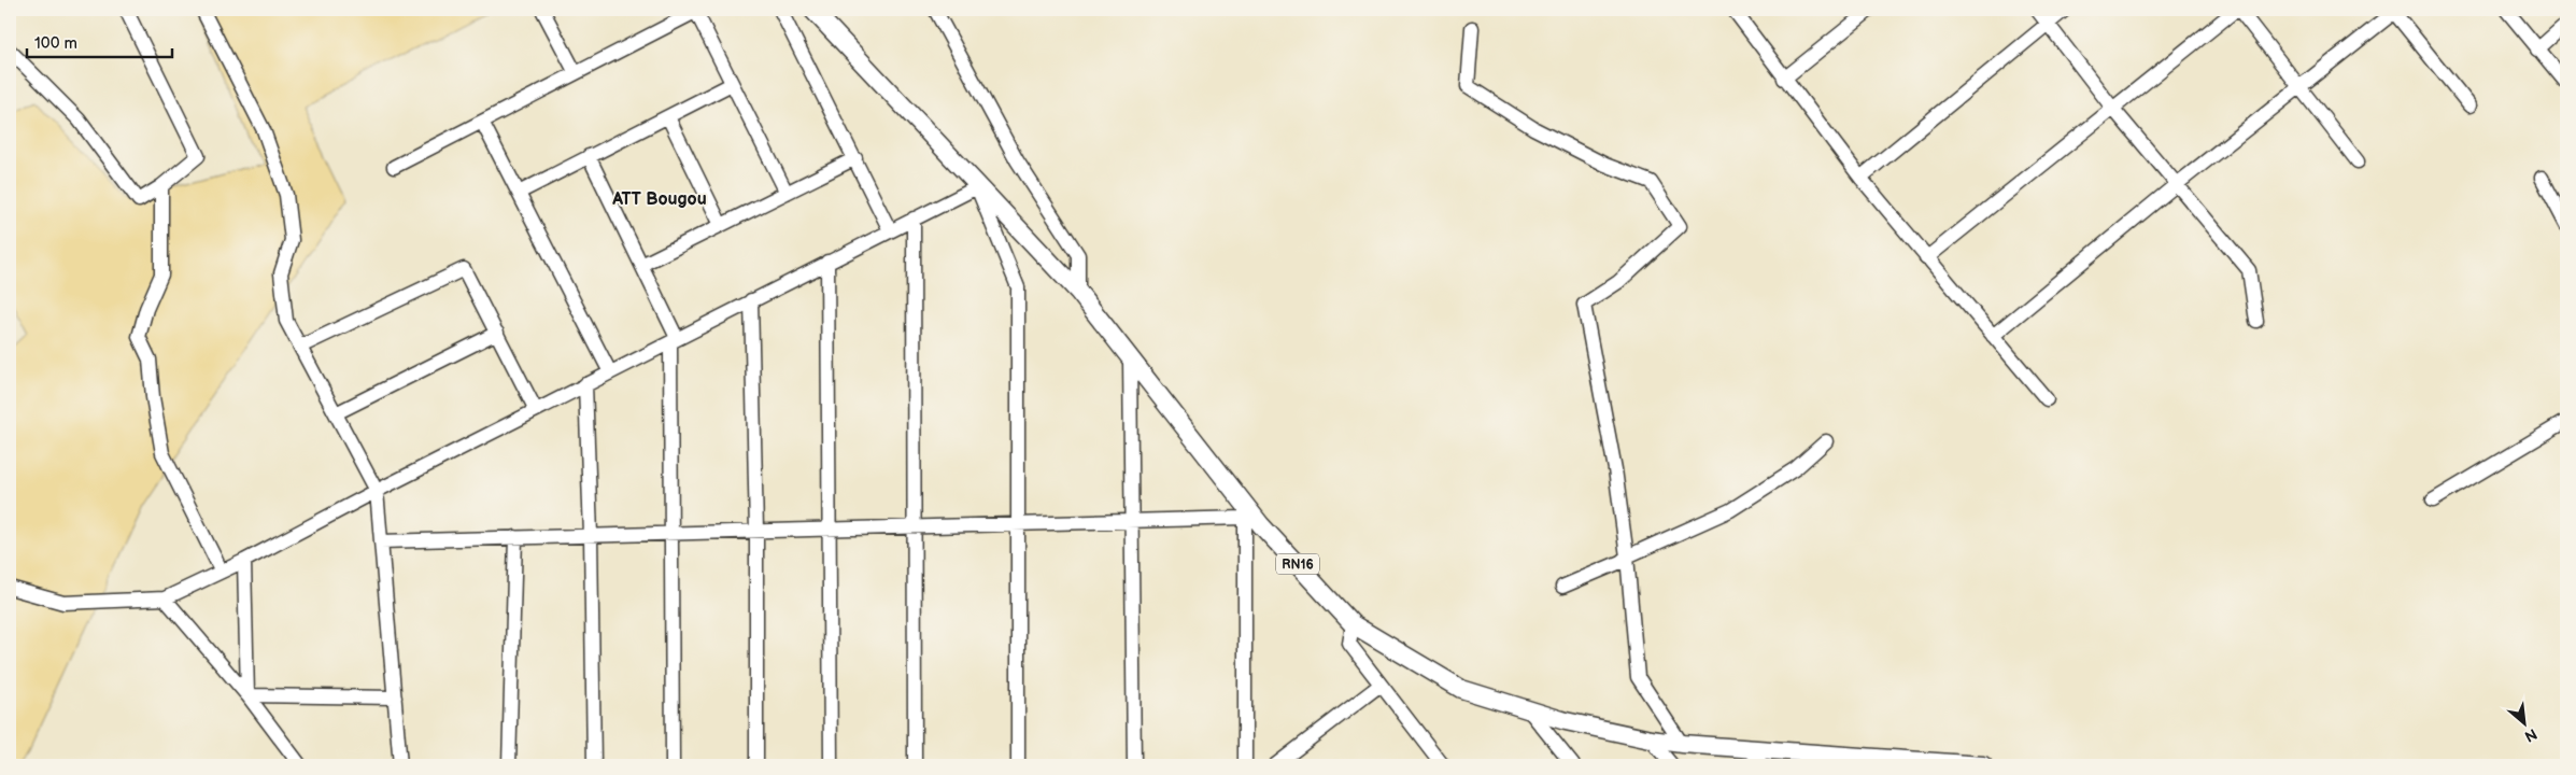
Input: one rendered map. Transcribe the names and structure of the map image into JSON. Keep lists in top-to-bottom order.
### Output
{
  "streets": {
    "main road": ["RN16"]
  },
  "districts": ["ATT Bougou"],
  "scale_bar": "100 m",
  "north": "bottom right"
}
